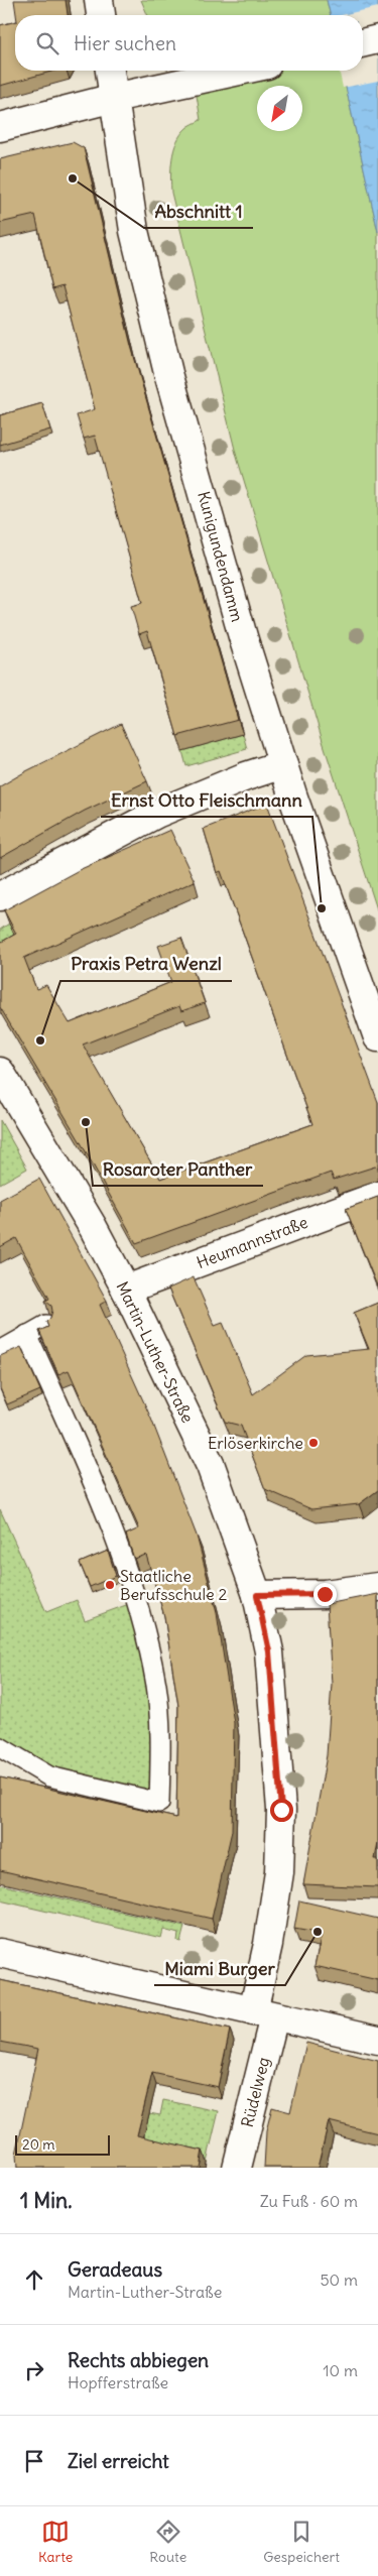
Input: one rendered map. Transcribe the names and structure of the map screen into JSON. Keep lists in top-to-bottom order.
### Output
{
  "streets": {
    "street": [
      "Kunigundendamm",
      "Heumannstraße",
      "Martin-Luther-Straße",
      "Rüdelweg"
    ]
  },
  "crossings": [
    ["Heumannstraße", "Martin-Luther-Straße"],
    ["Martin-Luther-Straße", "Rüdelweg"]
  ],
  "places": [
    "Abschnitt 1",
    "Ernst Otto Fleischmann",
    "Praxis Petra Wenzl",
    "Rosaroter Panther",
    "Erlöserkirche",
    "Staatliche Berufsschule 2",
    "Miami Burger"
  ],
  "scale_bar": "20 m",
  "north": "bottom left",
  "page": {
    "search": "Hier suchen",
    "scale": "20 m",
    "heading": ["1 Min.", "Zu Fuß · 60 m"],
    "list": [
      ["Geradeaus", "Martin-Luther-Straße", "50 m"],
      ["Rechts abbiegen", "Hopfferstraße", "10 m"],
      "Ziel erreicht"
    ],
    "nav": ["Karte", "Route", "Gespeichert"]
  }
}
